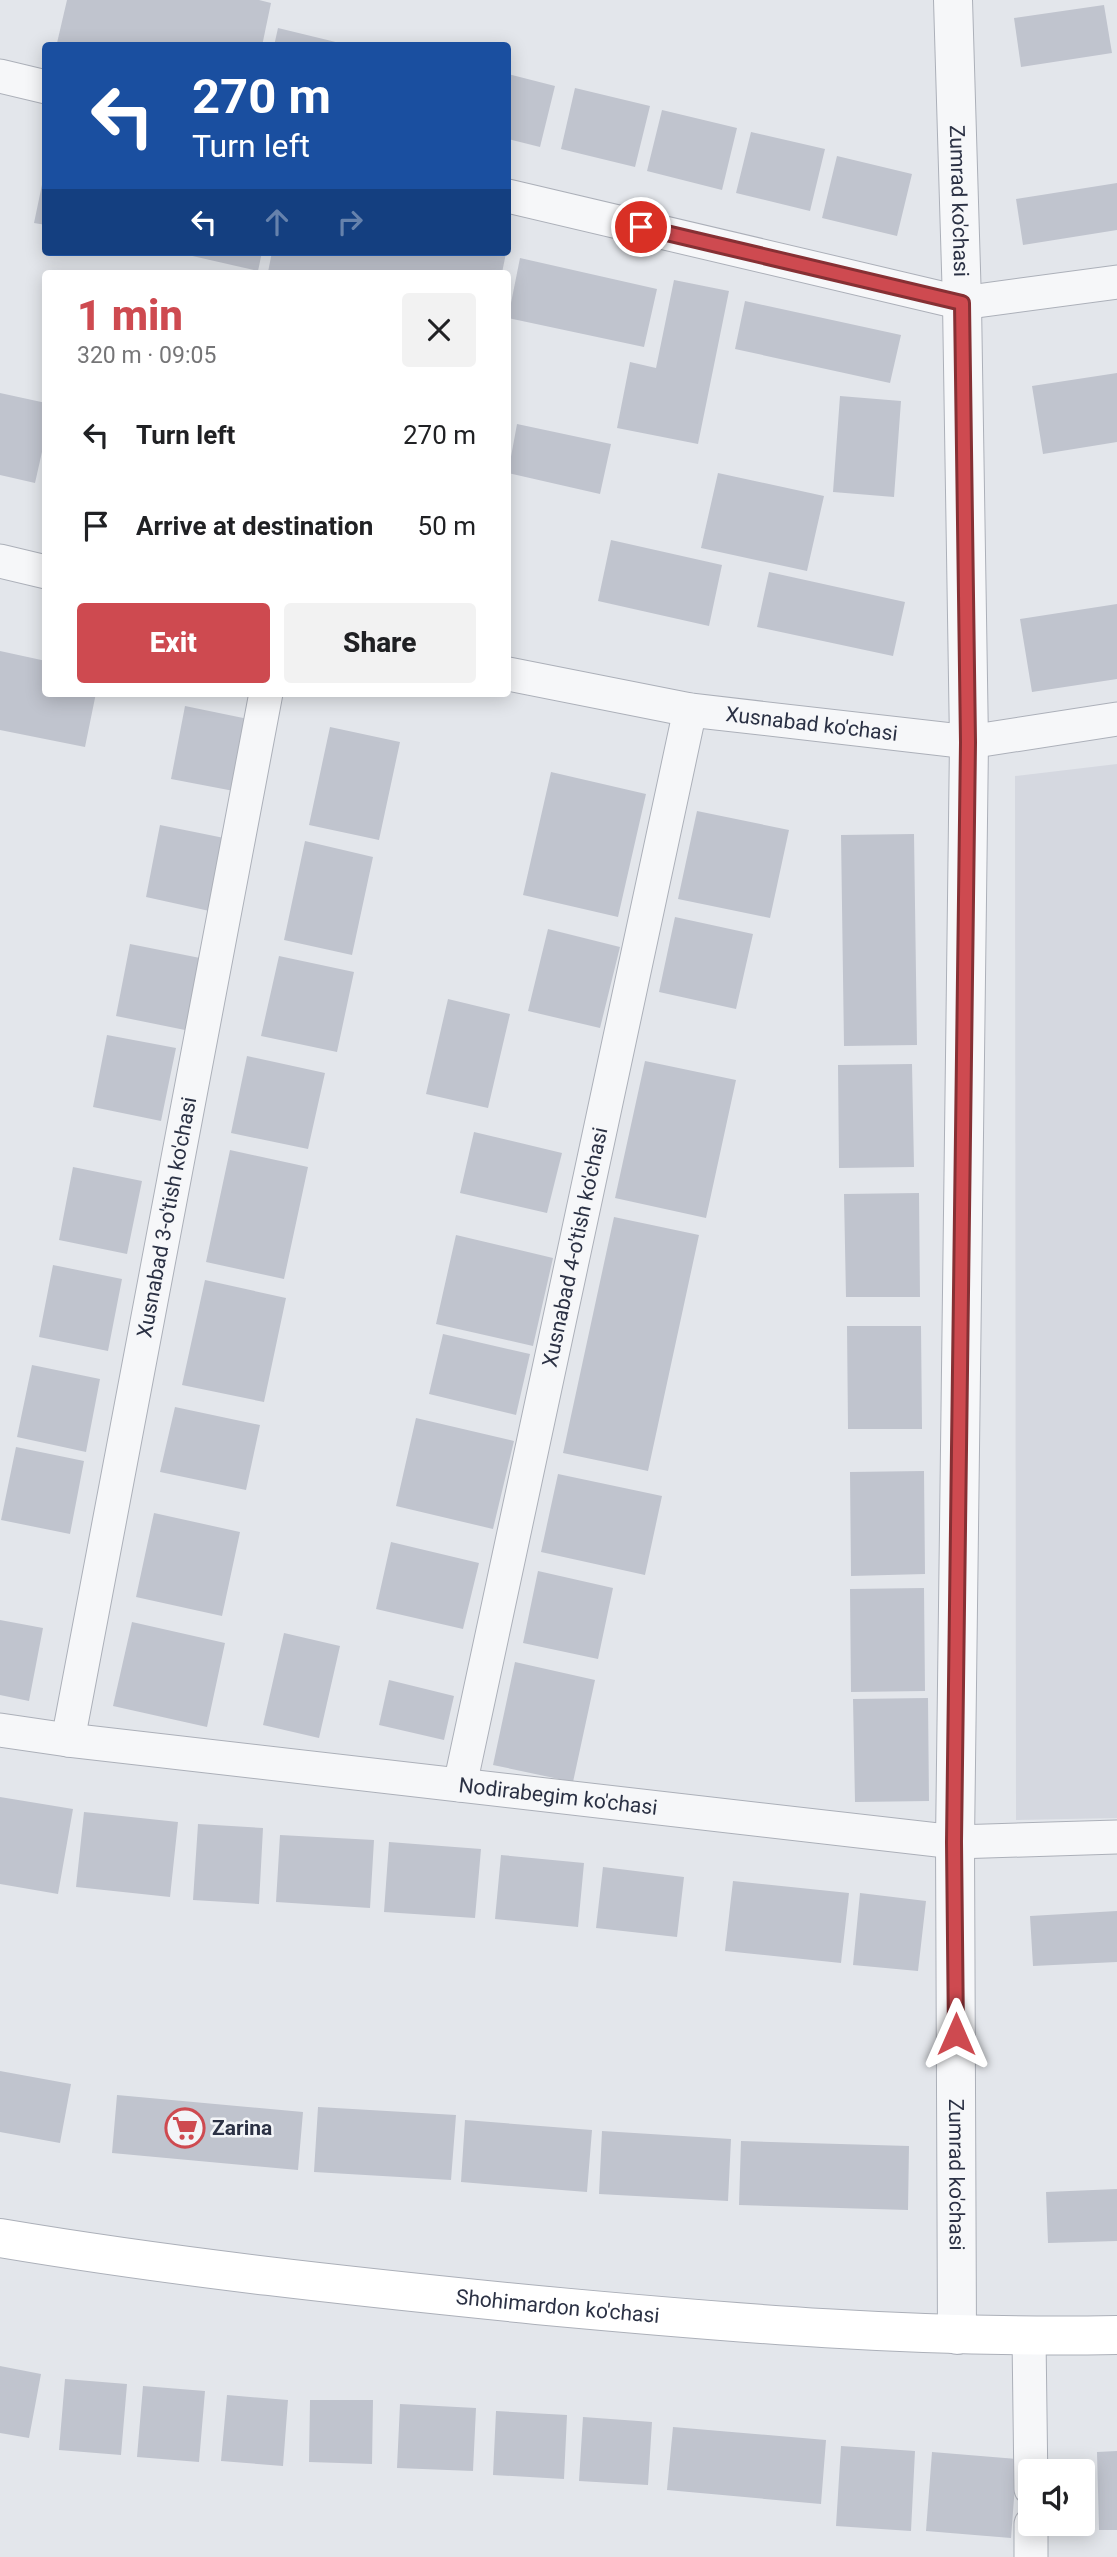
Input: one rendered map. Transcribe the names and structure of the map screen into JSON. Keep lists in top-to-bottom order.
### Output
{
  "streets": {
    "main road": ["Shohimardon ko'chasi"],
    "street": [
      "Zumrad ko'chasi",
      "Xusnabad ko'chasi",
      "Xusnabad 3-o'tish ko'chasi",
      "Xusnabad 4-o'tish ko'chasi",
      "Nodirabegim ko'chasi"
    ]
  },
  "crossings": [
    ["Zumrad ko'chasi", "Xusnabad ko'chasi"],
    ["Zumrad ko'chasi", "Nodirabegim ko'chasi"],
    ["Zumrad ko'chasi", "Shohimardon ko'chasi"],
    ["Xusnabad ko'chasi", "Xusnabad 4-o'tish ko'chasi"],
    ["Xusnabad 3-o'tish ko'chasi", "Nodirabegim ko'chasi"],
    ["Xusnabad 4-o'tish ko'chasi", "Nodirabegim ko'chasi"]
  ],
  "places": {
    "supermarket": ["Zarina"]
  },
  "page": {
    "turn": ["270 m", "Turn left"],
    "heading": ["1 min", "320 m · 09:05"],
    "list": [
      {
        "name": "Turn left",
        "value": "270 m"
      },
      {
        "name": "Arrive at destination",
        "value": "50 m"
      }
    ],
    "buttons": ["Exit", "Share"]
  }
}
